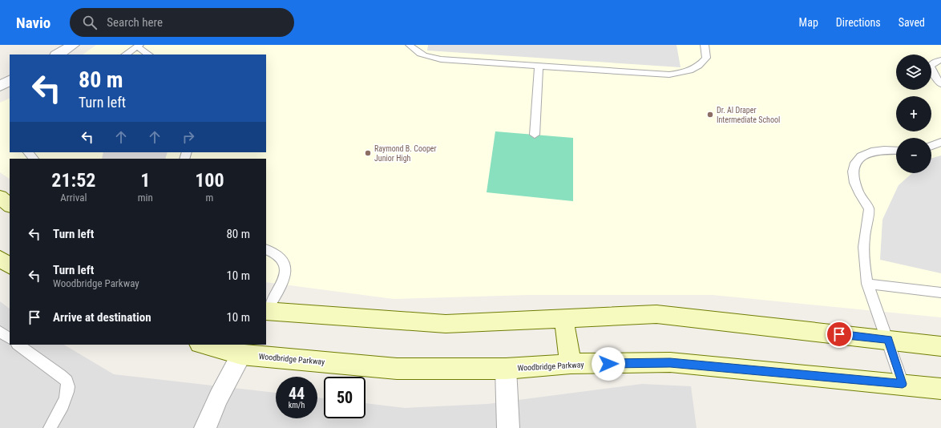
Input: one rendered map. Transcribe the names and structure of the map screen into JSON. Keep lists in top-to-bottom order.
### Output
{
  "streets": {
    "main road": ["Woodbridge Parkway"]
  },
  "places": ["Dr. Al Draper Intermediate School", "Raymond B. Cooper Junior High"],
  "page": {
    "header": "Navio",
    "search": "Search here",
    "nav": ["Map", "Directions", "Saved"],
    "map_buttons": ["+", "−"],
    "turn": ["80 m", "Turn left"],
    "eta": [
      "21:52",
      "Arrival",
      "1",
      "min",
      "100",
      "m"
    ],
    "list": [
      {
        "name": "Turn left",
        "value": "80 m"
      },
      {
        "name": "Turn left",
        "note": "Woodbridge Parkway",
        "value": "10 m"
      },
      {
        "name": "Arrive at destination",
        "value": "10 m"
      }
    ],
    "speed": "44 km/h",
    "limit": "50"
  }
}
